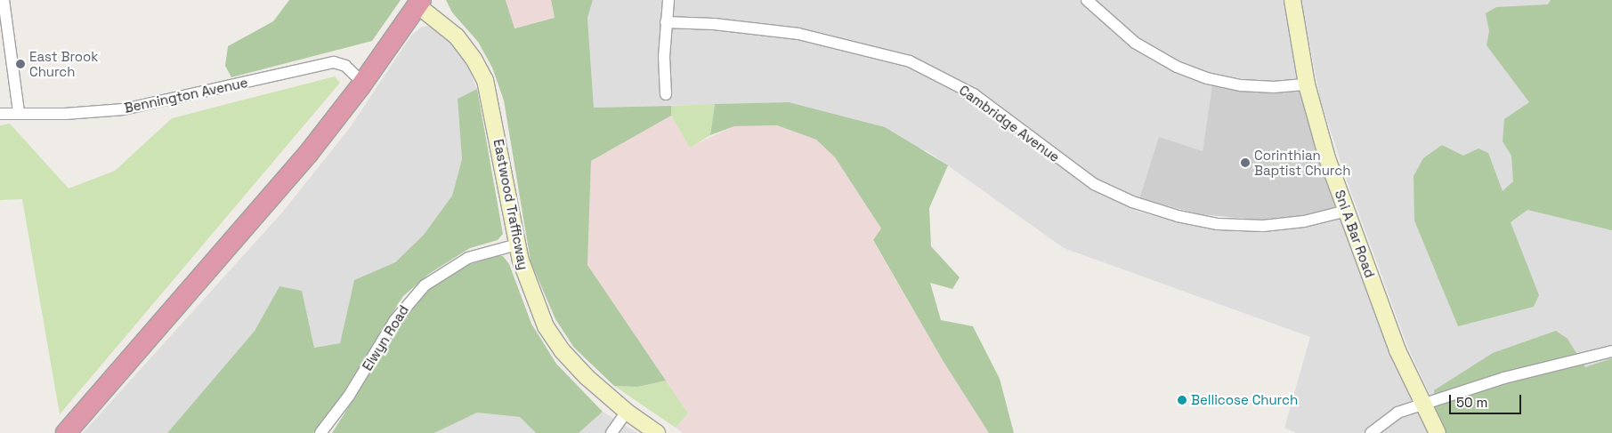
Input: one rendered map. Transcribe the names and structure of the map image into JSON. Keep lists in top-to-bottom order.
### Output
{
  "streets": {
    "main road": ["Eastwood Trafficway", "Sni A Bar Road"],
    "street": ["Bennington Avenue", "Cambridge Avenue", "Elwyn Road"]
  },
  "crossings": [
    ["Cambridge Avenue", "Sni A Bar Road"],
    ["Eastwood Trafficway", "Elwyn Road"]
  ],
  "places": ["East Brook Church", "Corinthian Baptist Church", "Bellicose Church"],
  "scale_bar": "50 m"
}
